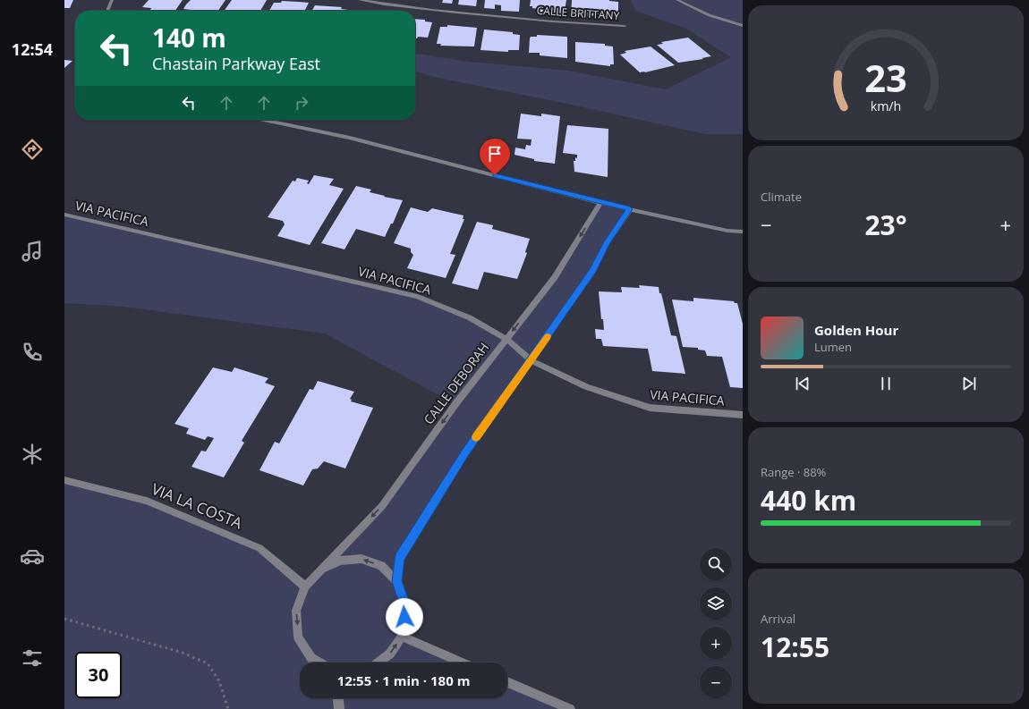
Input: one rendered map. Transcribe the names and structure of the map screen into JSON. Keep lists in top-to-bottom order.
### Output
{
  "streets": {
    "street": [
      "CALLE BRITTANY",
      "VIA PACIFICA",
      "CALLE DEBORAH",
      "VIA LA COSTA"
    ]
  },
  "crossings": [
    ["VIA PACIFICA", "CALLE DEBORAH"],
    ["CALLE DEBORAH", "VIA LA COSTA"]
  ],
  "page": {
    "tabs": "12:54",
    "turn": ["140 m", "Chastain Parkway East"],
    "tile": [
      "Climate",
      ["Range · 88%", "440 km"],
      ["Arrival", "12:55"]
    ],
    "heat": ["−", "23°", "+"],
    "song": ["Golden Hour", "Lumen"],
    "map_buttons": ["+", "−"],
    "limit": "30",
    "trip": "12:55 · 1 min · 180 m",
    "gauge": ["23", "km/h"]
  }
}
